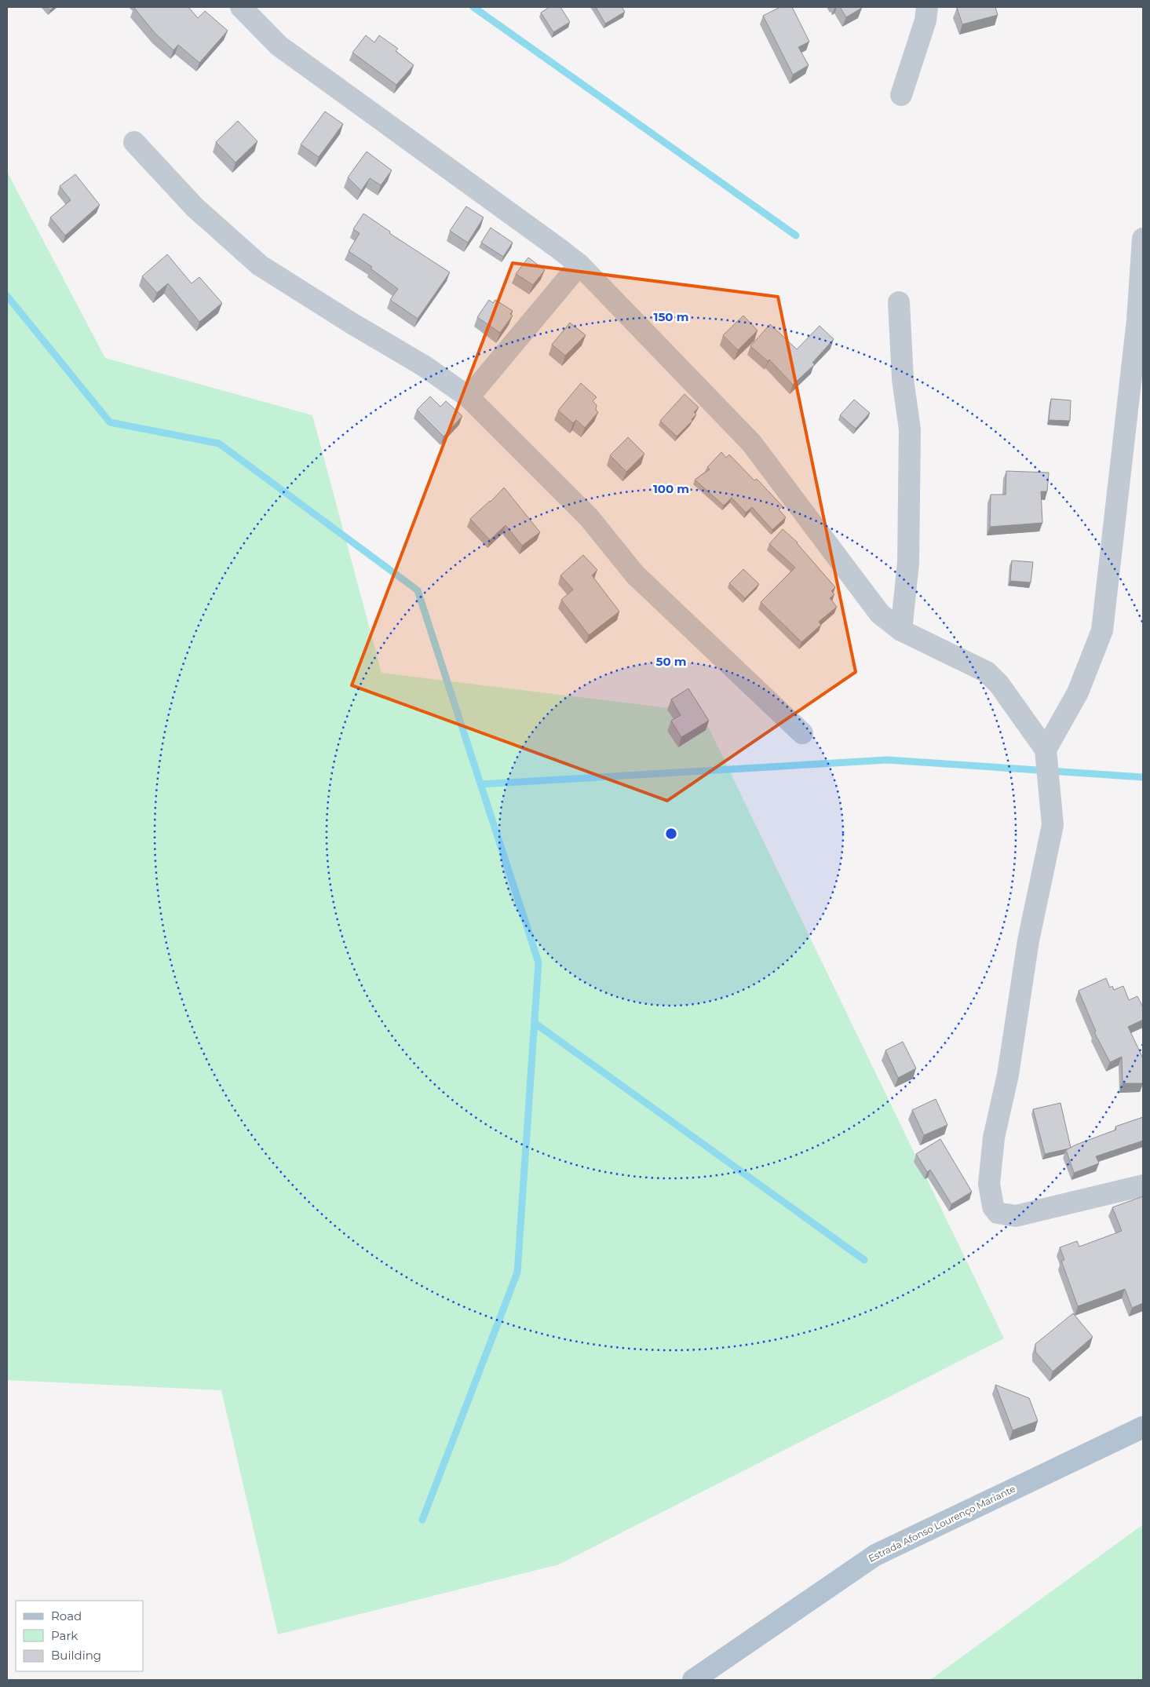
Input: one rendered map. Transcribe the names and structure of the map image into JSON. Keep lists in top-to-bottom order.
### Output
{
  "streets": {
    "main road": ["Estrada Afonso Lourenço Mariante"]
  },
  "legend": ["Road", "Park", "Building"],
  "rings": ["150 m", "100 m", "50 m"]
}
